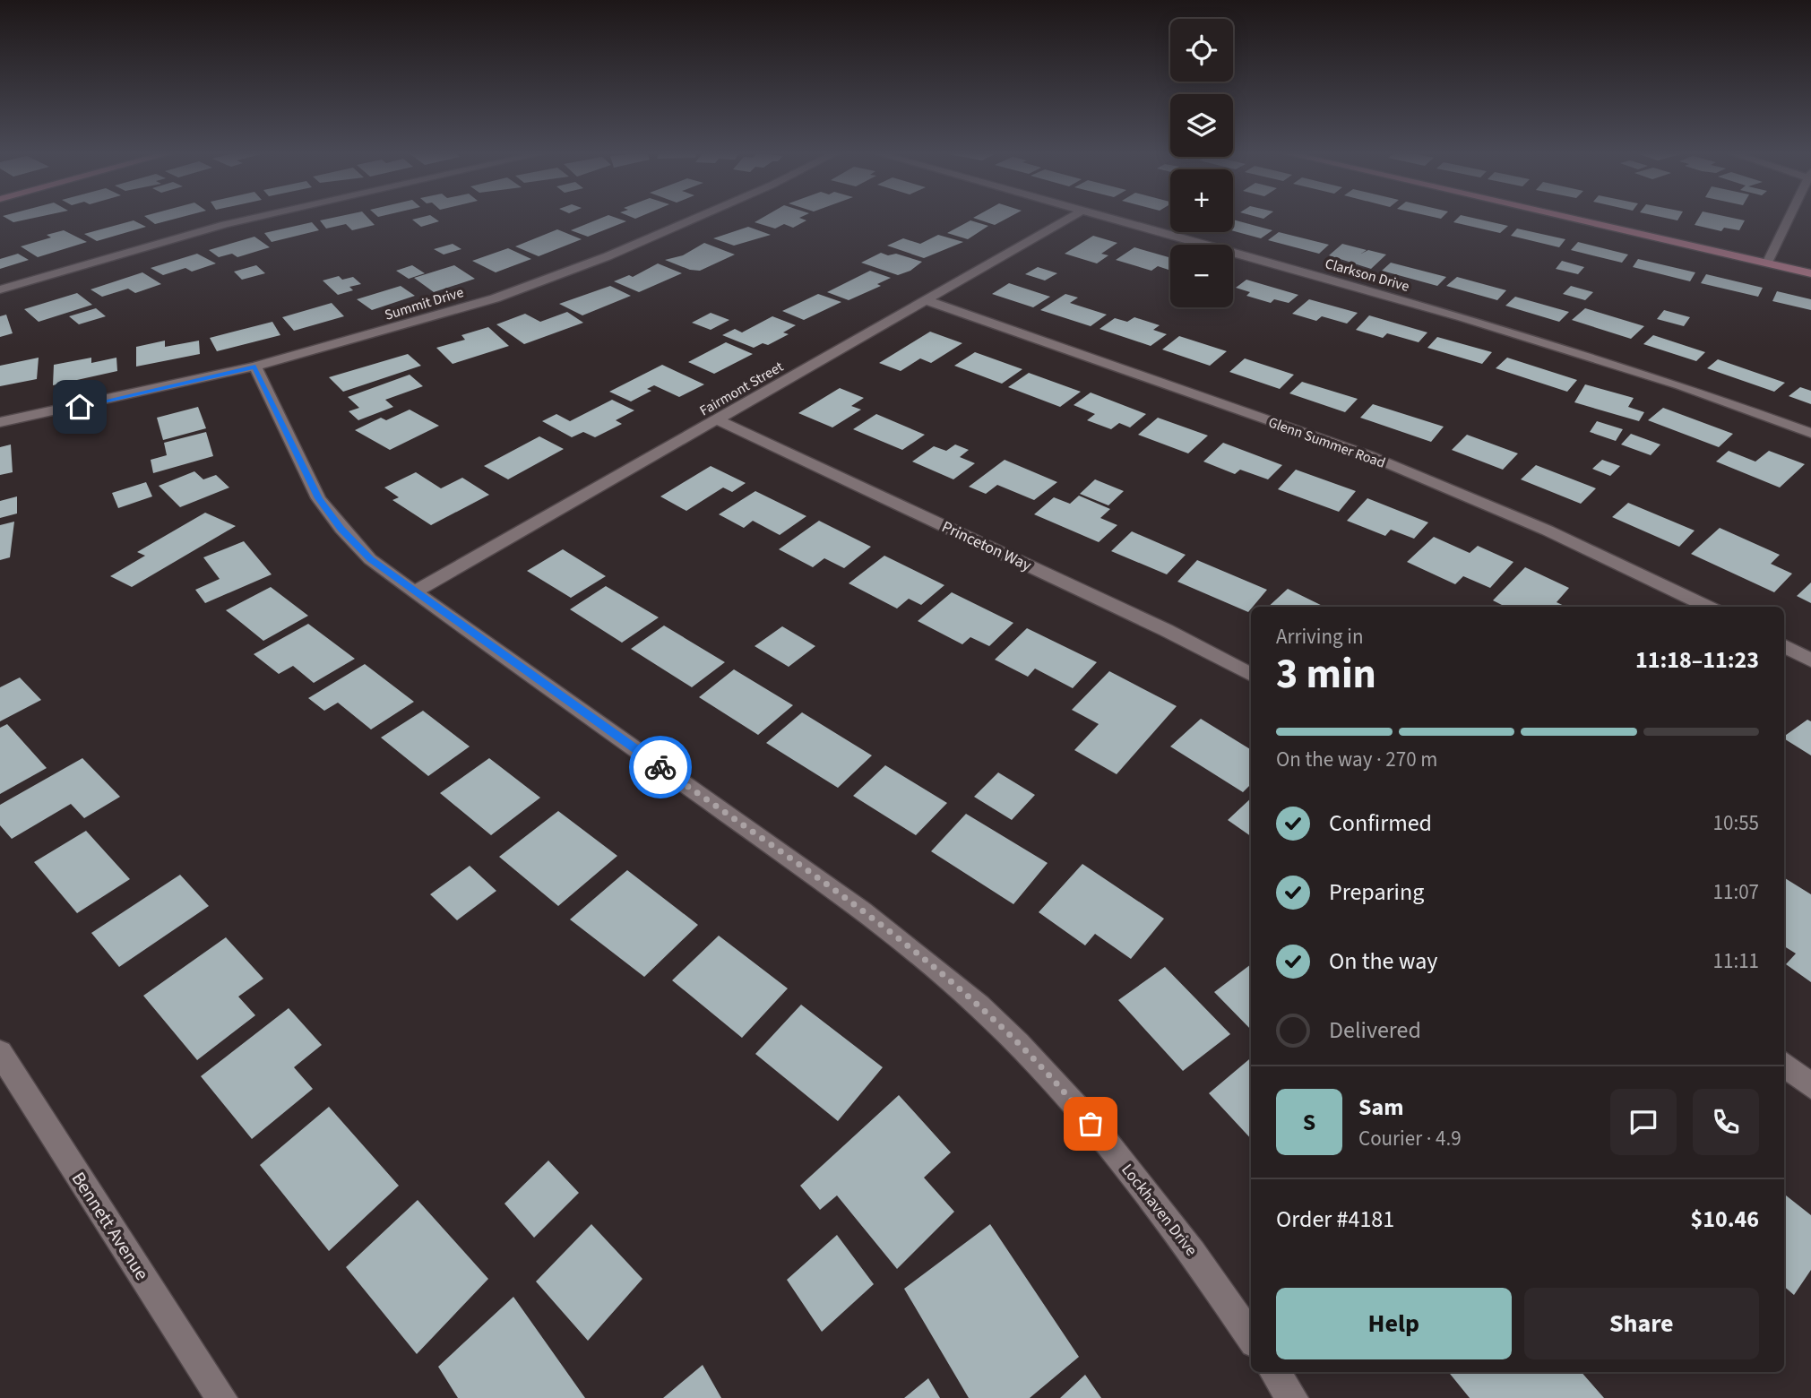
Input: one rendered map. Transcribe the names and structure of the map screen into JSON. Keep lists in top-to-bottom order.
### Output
{
  "streets": {
    "street": [
      "Clarkson Drive",
      "Summit Drive",
      "Fairmont Street",
      "Glenn Summer Road",
      "Princeton Way",
      "Lockhaven Drive",
      "Bennett Avenue"
    ]
  },
  "crossings": [
    ["Summit Drive", "Lockhaven Drive"],
    ["Fairmont Street", "Glenn Summer Road"],
    ["Fairmont Street", "Princeton Way"],
    ["Fairmont Street", "Lockhaven Drive"]
  ],
  "page": {
    "map_buttons": ["+", "−"],
    "heading": ["3 min", "Arriving in", "11:18–11:23"],
    "panel": [
      "Sam",
      "Courier · 4.9",
      "Order #4181",
      "$10.46"
    ],
    "bar": "On the way · 270 m",
    "list": [
      ["Confirmed", "10:55"],
      ["Preparing", "11:07"],
      ["On the way", "11:11"],
      "Delivered"
    ],
    "round": "S",
    "buttons": ["Help", "Share"]
  }
}
